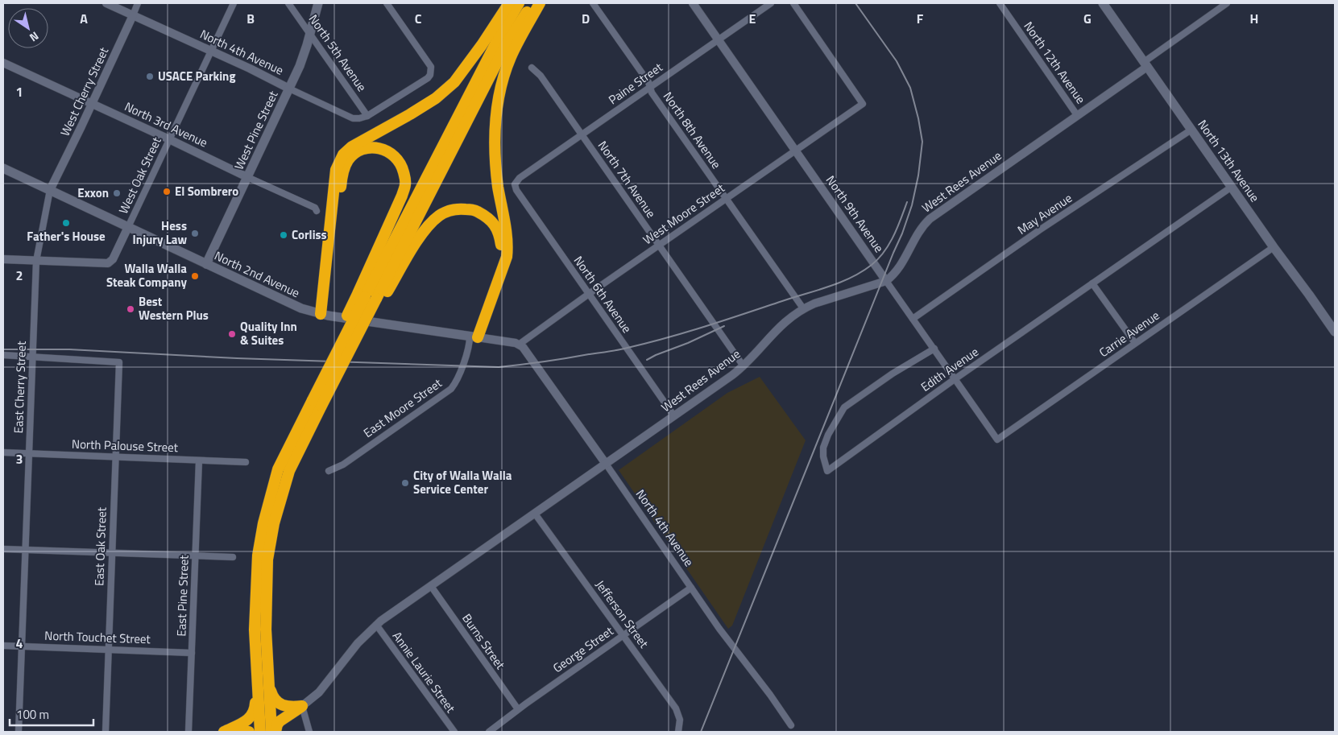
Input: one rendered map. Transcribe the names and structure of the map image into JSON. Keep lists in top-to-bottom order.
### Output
{
  "streets": {
    "main road": ["West Pine Street", "North 13th Avenue", "North 2nd Avenue"],
    "street": [
      "North 4th Avenue",
      "North 5th Avenue",
      "North 12th Avenue",
      "Paine Street",
      "West Cherry Street",
      "North 3rd Avenue",
      "North 8th Avenue",
      "West Oak Street",
      "North 7th Avenue",
      "West Rees Avenue",
      "West Moore Street",
      "North 9th Avenue",
      "May Avenue",
      "North 6th Avenue",
      "Carrie Avenue",
      "Edith Avenue",
      "East Cherry Street",
      "East Moore Street",
      "North Palouse Street",
      "East Oak Street",
      "East Pine Street",
      "Jefferson Street",
      "North Touchet Street",
      "Burns Street",
      "George Street",
      "Annie Laurie Street"
    ]
  },
  "crossings": [
    ["North 4th Avenue", "North 5th Avenue"],
    ["North 4th Avenue", "West Cherry Street"],
    ["North 4th Avenue", "West Pine Street"],
    ["North 4th Avenue", "West Oak Street"],
    ["North 4th Avenue", "West Rees Avenue"],
    ["North 4th Avenue", "West Moore Street"],
    ["North 4th Avenue", "North 2nd Avenue"],
    ["North 4th Avenue", "George Street"],
    ["North 5th Avenue", "West Pine Street"],
    ["North 12th Avenue", "West Rees Avenue"],
    ["Paine Street", "North 8th Avenue"],
    ["Paine Street", "North 7th Avenue"],
    ["Paine Street", "North 9th Avenue"],
    ["Paine Street", "North 6th Avenue"],
    ["West Cherry Street", "North 3rd Avenue"],
    ["West Cherry Street", "North 2nd Avenue"],
    ["West Cherry Street", "East Cherry Street"],
    ["North 3rd Avenue", "West Pine Street"],
    ["North 3rd Avenue", "West Oak Street"],
    ["West Pine Street", "North 2nd Avenue"],
    ["North 8th Avenue", "West Rees Avenue"],
    ["North 8th Avenue", "West Moore Street"],
    ["North 13th Avenue", "West Rees Avenue"],
    ["North 13th Avenue", "May Avenue"],
    ["North 13th Avenue", "Carrie Avenue"],
    ["North 13th Avenue", "Edith Avenue"],
    ["West Oak Street", "North 2nd Avenue"],
    ["North 7th Avenue", "West Rees Avenue"],
    ["North 7th Avenue", "West Moore Street"],
    ["West Rees Avenue", "North 9th Avenue"],
    ["West Rees Avenue", "North 6th Avenue"],
    ["West Rees Avenue", "Jefferson Street"],
    ["West Rees Avenue", "Burns Street"],
    ["West Rees Avenue", "Annie Laurie Street"],
    ["West Moore Street", "North 9th Avenue"],
    ["West Moore Street", "North 2nd Avenue"],
    ["West Moore Street", "North 6th Avenue"],
    ["North 9th Avenue", "May Avenue"],
    ["North 9th Avenue", "Carrie Avenue"],
    ["North 9th Avenue", "Edith Avenue"],
    ["North 2nd Avenue", "East Cherry Street"],
    ["North 2nd Avenue", "East Moore Street"],
    ["East Cherry Street", "North Palouse Street"],
    ["East Cherry Street", "East Oak Street"],
    ["East Cherry Street", "North Touchet Street"],
    ["North Palouse Street", "East Oak Street"],
    ["North Palouse Street", "East Pine Street"],
    ["East Oak Street", "North Touchet Street"],
    ["East Pine Street", "North Touchet Street"],
    ["Jefferson Street", "George Street"],
    ["Burns Street", "George Street"]
  ],
  "places": [
    "USACE Parking",
    "El Sombrero",
    "Exxon",
    "Father's House",
    "Hess Injury Law",
    "Corliss",
    "Walla Walla Steak Company",
    "Best Western Plus",
    "Quality Inn & Suites",
    "City of Walla Walla Service Center"
  ],
  "scale_bar": "100 m",
  "north": "bottom right",
  "grid": {
    "columns": [
      "A",
      "B",
      "C",
      "D",
      "E",
      "F",
      "G",
      "H"
    ],
    "rows": [
      "1",
      "2",
      "3",
      "4"
    ]
  }
}
